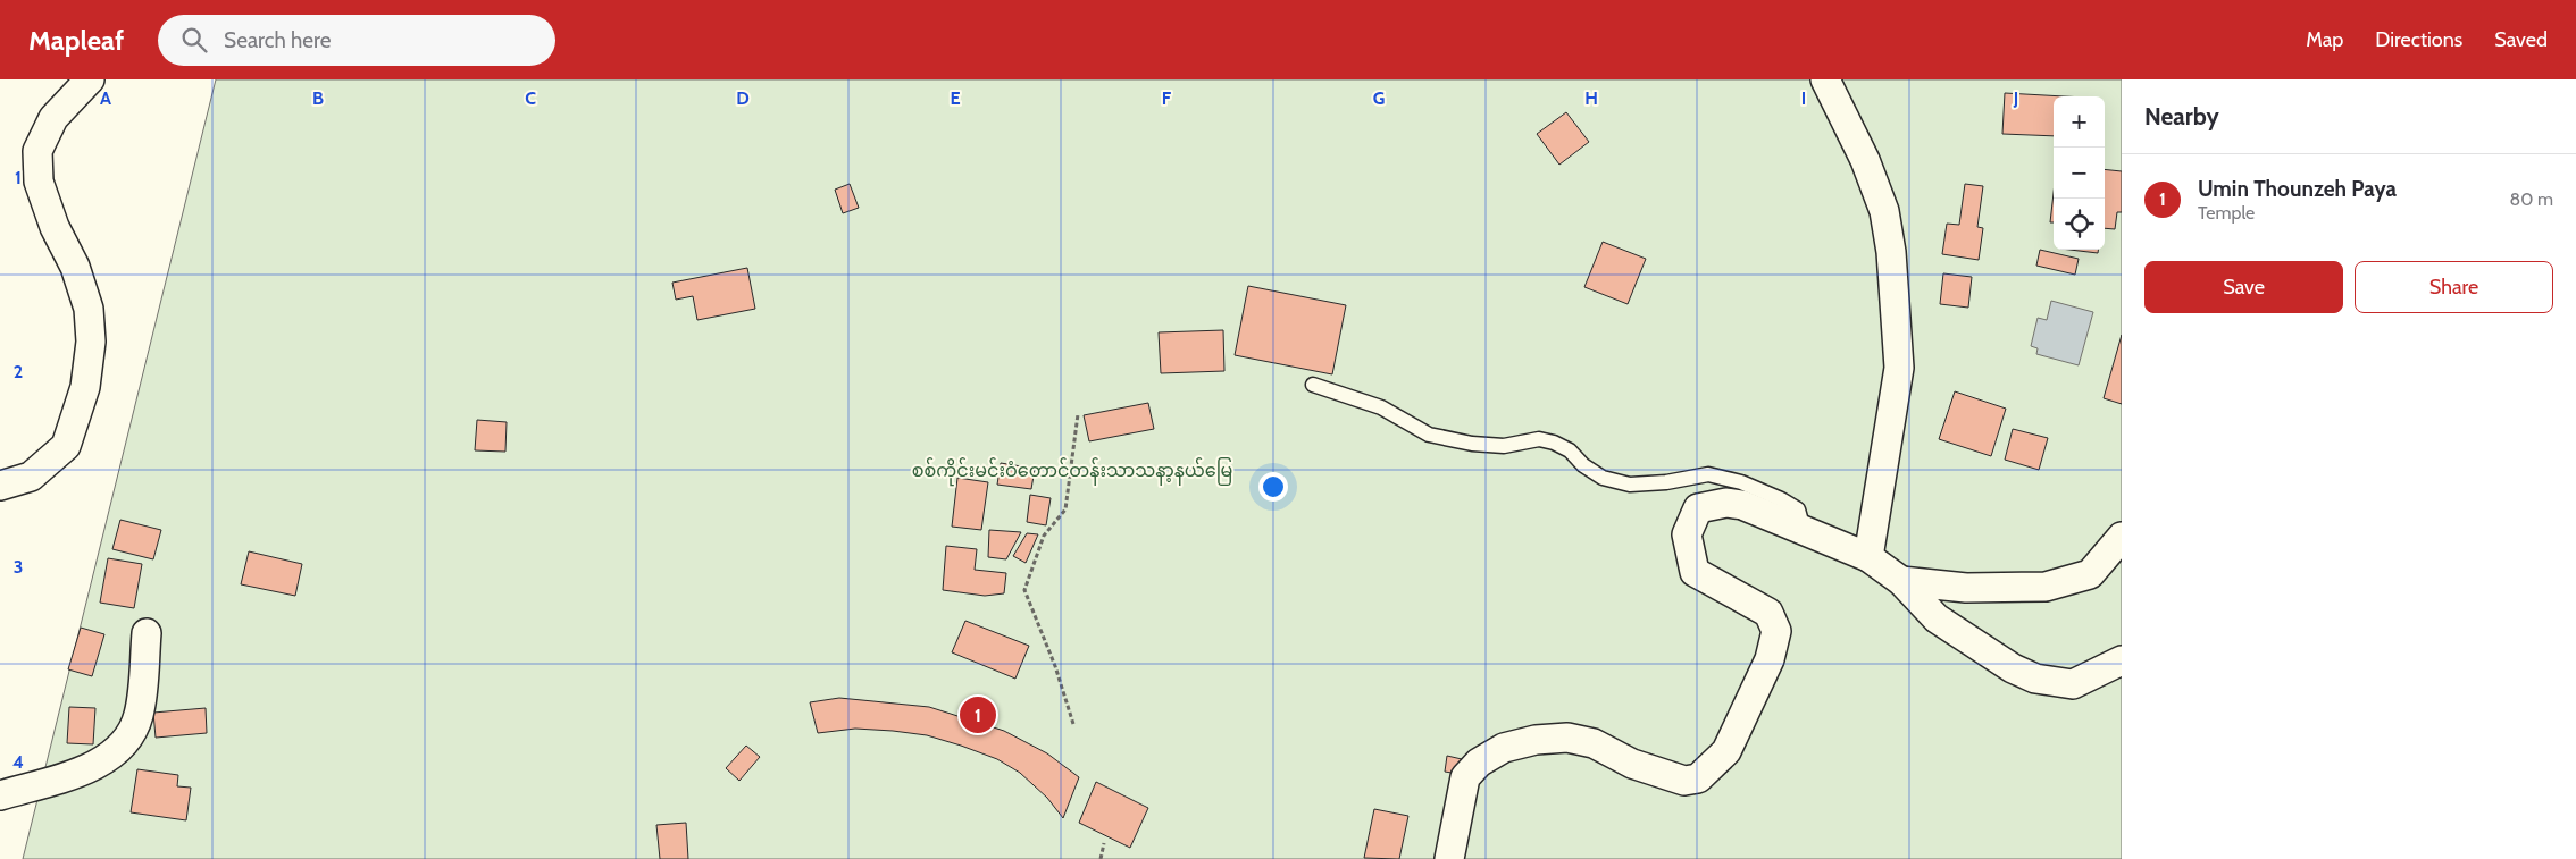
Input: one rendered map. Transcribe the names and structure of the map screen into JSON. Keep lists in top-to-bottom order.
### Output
{
  "parks": ["စစ်ကိုင်းမင်းဝံတောင်တန်းသာသနာ့နယ်မြေ"],
  "page": {
    "header": "Mapleaf",
    "search": "Search here",
    "nav": ["Map", "Directions", "Saved"],
    "heading": "Nearby",
    "map_buttons": ["+", "−"],
    "list": [
      {
        "mark": "1",
        "name": "Umin Thounzeh Paya",
        "note": "Temple",
        "value": "80 m"
      }
    ],
    "buttons": ["Save", "Share"],
    "pins": "1"
  },
  "grid": {
    "columns": [
      "A",
      "B",
      "C",
      "D",
      "E",
      "F",
      "G",
      "H",
      "I",
      "J"
    ],
    "rows": [
      "1",
      "2",
      "3",
      "4"
    ]
  }
}
